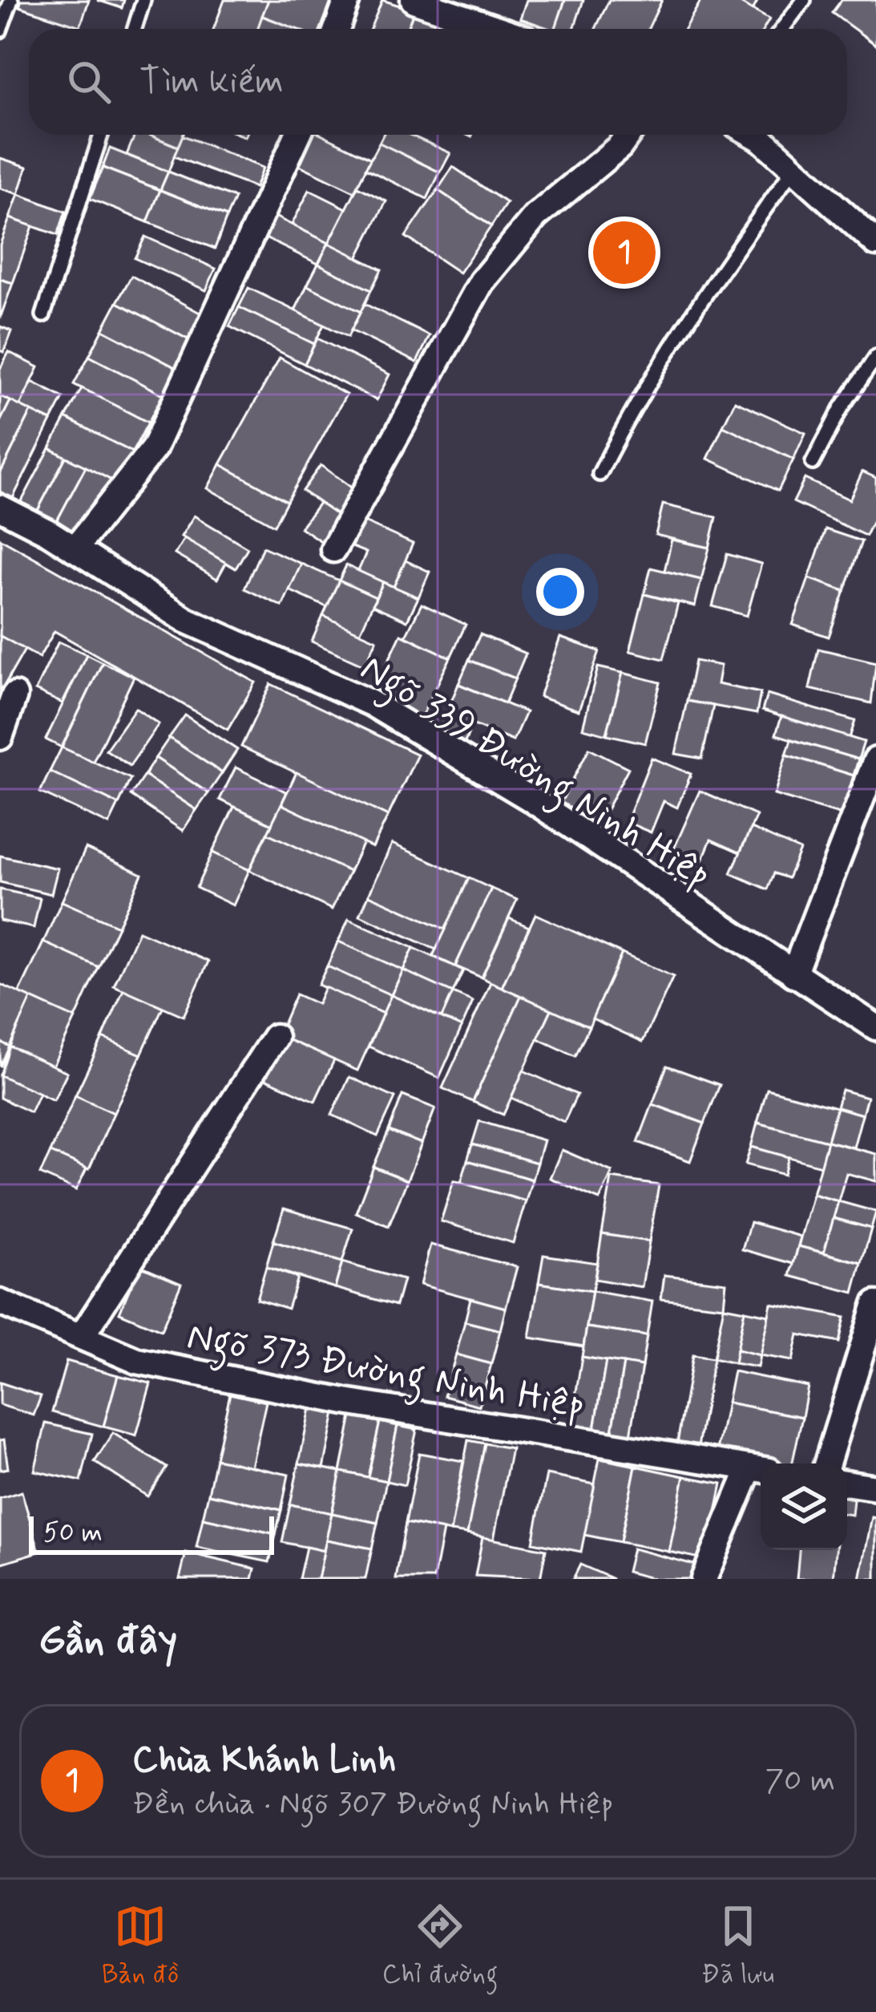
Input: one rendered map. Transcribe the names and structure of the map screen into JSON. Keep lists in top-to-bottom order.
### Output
{
  "streets": {
    "street": ["Ngõ 339 Đường Ninh Hiệp", "Ngõ 373 Đường Ninh Hiệp"]
  },
  "scale_bar": "50 m",
  "page": {
    "search": "Tìm kiếm",
    "pins": "1",
    "scale": "50 m",
    "heading": "Gần đây",
    "list": [
      {
        "mark": "1",
        "name": "Chùa Khánh Linh",
        "note": "Đền chùa · Ngõ 307 Đường Ninh Hiệp",
        "value": "70 m"
      }
    ],
    "nav": ["Bản đồ", "Chỉ đường", "Đã lưu"]
  }
}
